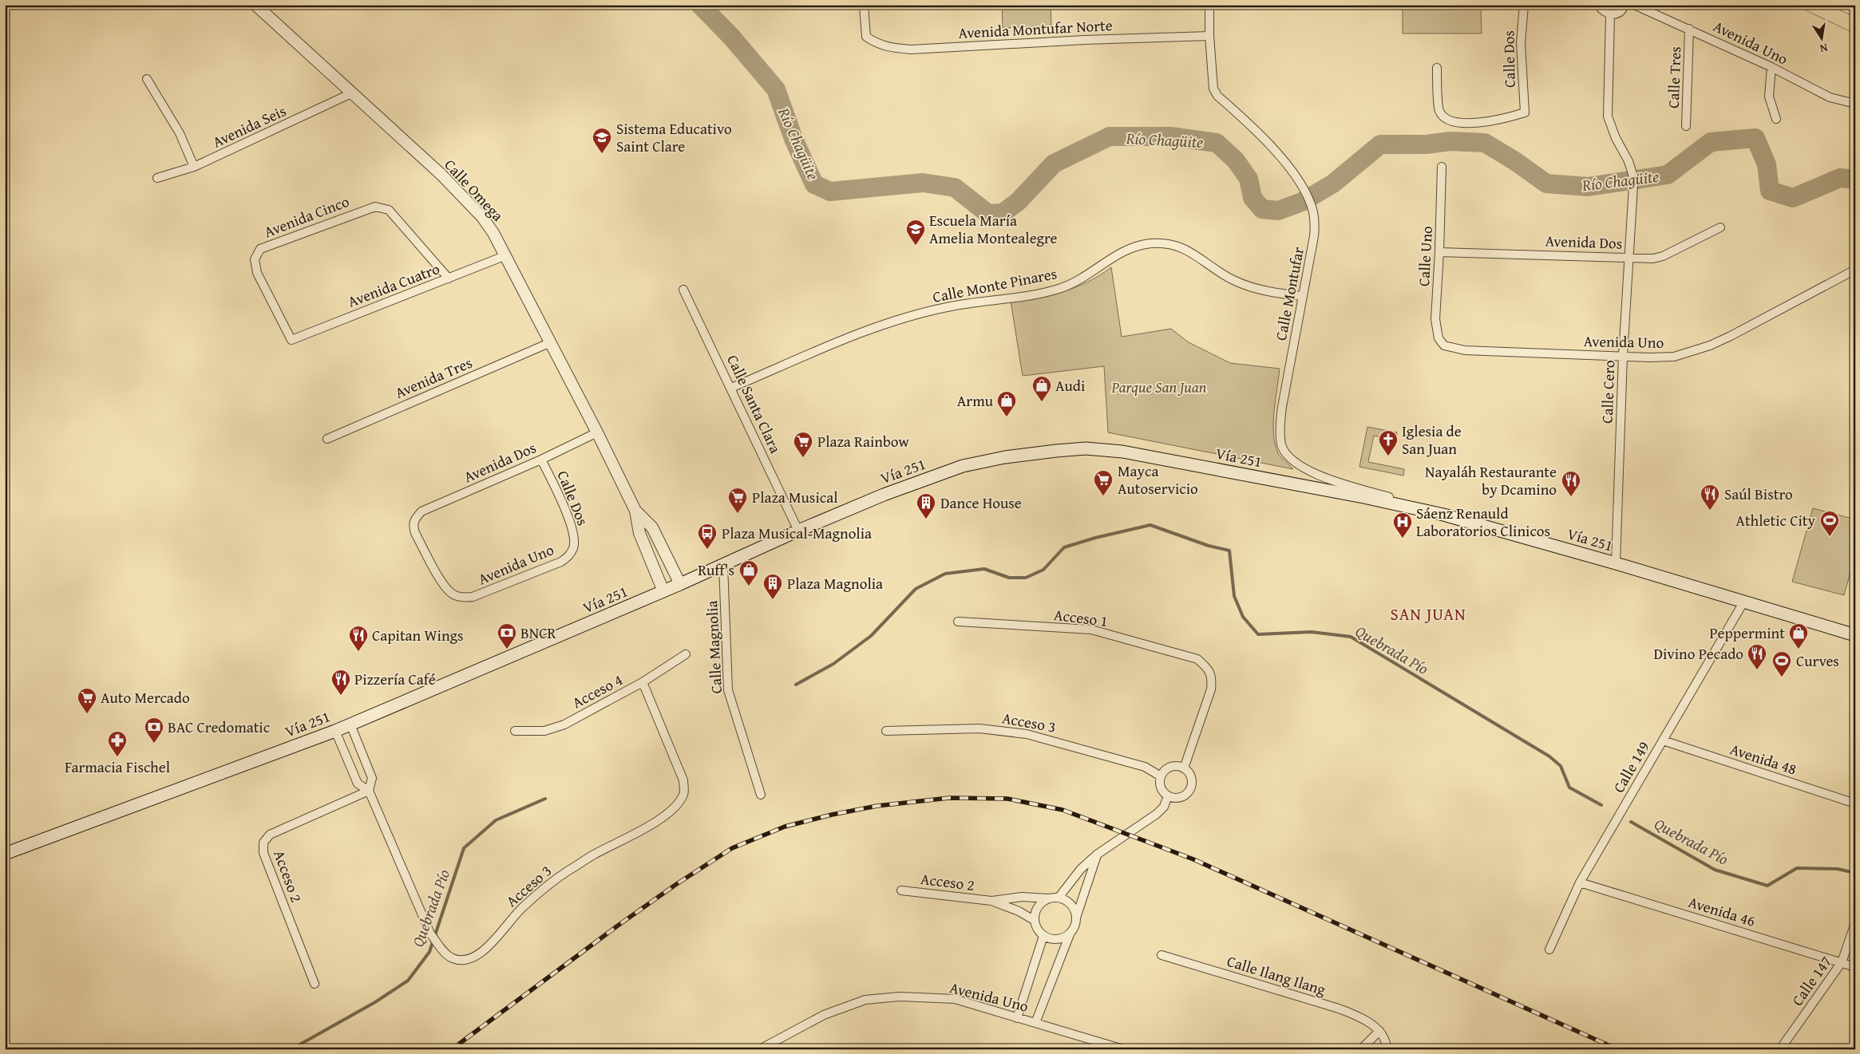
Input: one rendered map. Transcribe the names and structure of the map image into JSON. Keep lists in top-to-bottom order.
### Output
{
  "streets": {
    "main road": ["Vía 251"],
    "street": [
      "Avenida Montufar Norte",
      "Avenida Uno",
      "Calle Dos",
      "Calle Tres",
      "Avenida Seis",
      "Calle Omega",
      "Avenida Cinco",
      "Avenida Dos",
      "Calle Uno",
      "Avenida Cuatro",
      "Calle Monte Pinares",
      "Calle Montufar",
      "Avenida Tres",
      "Calle Cero",
      "Calle Santa Clara",
      "Acceso 1",
      "Calle Magnolia",
      "Acceso 4",
      "Acceso 3",
      "Avenida 48",
      "Calle 149",
      "Acceso 2",
      "Avenida 46",
      "Calle Ilang Ilang",
      "Calle 147"
    ]
  },
  "crossings": [
    ["Avenida Montufar Norte", "Calle Montufar"],
    ["Avenida Uno", "Calle Dos"],
    ["Avenida Uno", "Calle Tres"],
    ["Avenida Uno", "Avenida Dos"],
    ["Avenida Uno", "Calle Uno"],
    ["Avenida Uno", "Calle Cero"],
    ["Calle Dos", "Avenida Dos"],
    ["Avenida Seis", "Calle Omega"],
    ["Calle Omega", "Avenida Dos"],
    ["Calle Omega", "Avenida Cuatro"],
    ["Calle Omega", "Avenida Tres"],
    ["Calle Omega", "Vía 251"],
    ["Avenida Cinco", "Avenida Cuatro"],
    ["Avenida Dos", "Calle Uno"],
    ["Avenida Dos", "Calle Cero"],
    ["Calle Monte Pinares", "Calle Montufar"],
    ["Calle Monte Pinares", "Calle Santa Clara"],
    ["Calle Montufar", "Vía 251"],
    ["Calle Cero", "Vía 251"],
    ["Calle Santa Clara", "Vía 251"],
    ["Vía 251", "Calle Magnolia"],
    ["Vía 251", "Calle 149"],
    ["Acceso 1", "Acceso 3"],
    ["Acceso 4", "Acceso 3"],
    ["Acceso 3", "Acceso 2"],
    ["Avenida 48", "Calle 149"],
    ["Calle 149", "Avenida 46"],
    ["Avenida 46", "Calle 147"]
  ],
  "districts": ["SAN JUAN"],
  "water": ["Río Chagüite", "Quebrada Pío"],
  "parks": ["Parque San Juan"],
  "places": {
    "school or university": ["Sistema Educativo Saint Clare", "Escuela María Amelia Montealegre"],
    "shop": [
      "Audi",
      "Armu",
      "Ruff's",
      "Peppermint"
    ],
    "church": ["Iglesia de San Juan"],
    "supermarket": [
      "Plaza Rainbow",
      "Mayca Autoservicio",
      "Plaza Musical",
      "Auto Mercado"
    ],
    "restaurant": [
      "Nayaláh Restaurante by Dcamino",
      "Saúl Bistro",
      "Capitan Wings",
      "Divino Pecado",
      "Pizzería Café"
    ],
    "building": ["Dance House", "Plaza Magnolia"],
    "sports": ["Athletic City", "Curves"],
    "hospital": ["Sáenz Renauld Laboratorios Clinicos"],
    "bus stop": ["Plaza Musical-Magnolia"],
    "bank": ["BNCR", "BAC Credomatic"],
    "pharmacy": ["Farmacia Fischel"]
  },
  "north": "bottom"
}
